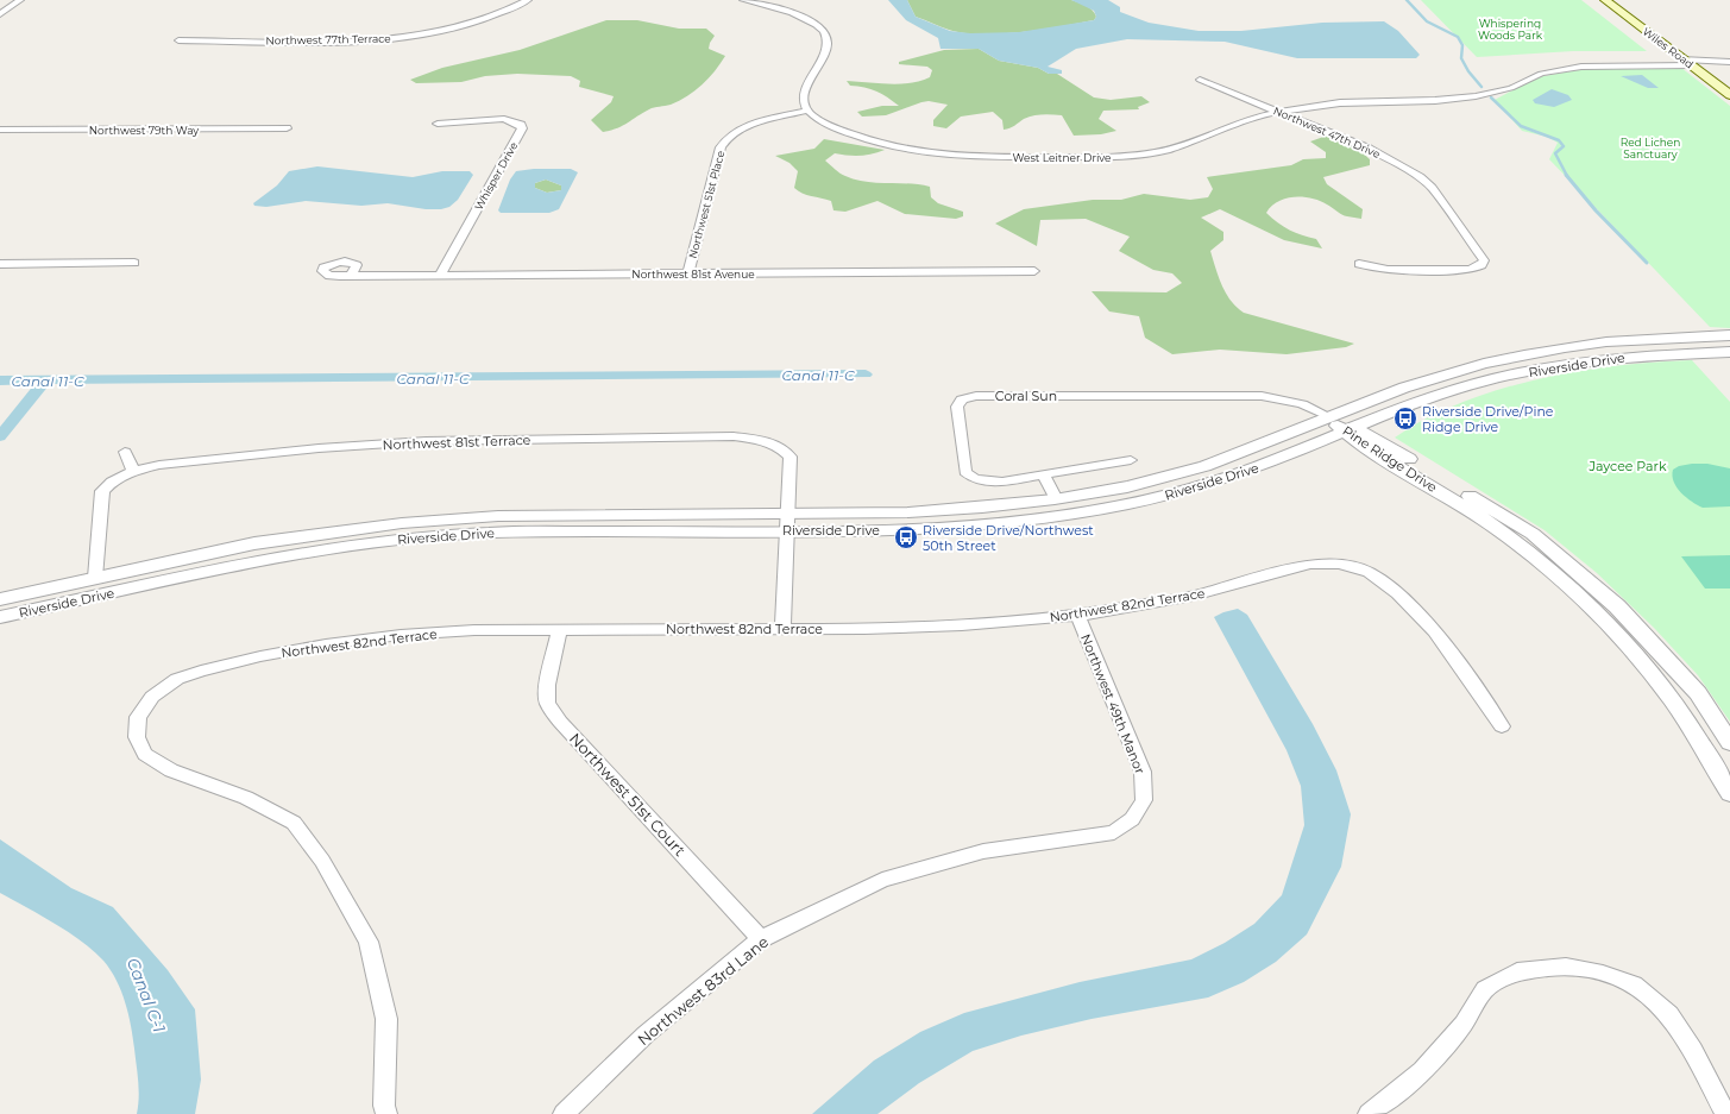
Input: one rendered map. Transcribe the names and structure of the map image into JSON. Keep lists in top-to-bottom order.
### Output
{
  "streets": {
    "main road": ["Wiles Road"],
    "street": [
      "Northwest 77th Terrace",
      "Northwest 79th Way",
      "Northwest 47th Drive",
      "West Leitner Drive",
      "Whisper Drive",
      "Northwest 51st Place",
      "Northwest 81st Avenue",
      "Riverside Drive",
      "Coral Sun",
      "Northwest 81st Terrace",
      "Pine Ridge Drive",
      "Northwest 82nd Terrace",
      "Northwest 49th Manor",
      "Northwest 51st Court",
      "Northwest 83rd Lane"
    ]
  },
  "crossings": [
    ["Wiles Road", "West Leitner Drive"],
    ["Northwest 47th Drive", "West Leitner Drive"],
    ["West Leitner Drive", "Northwest 51st Place"],
    ["Whisper Drive", "Northwest 81st Avenue"],
    ["Northwest 51st Place", "Northwest 81st Avenue"],
    ["Riverside Drive", "Coral Sun"],
    ["Riverside Drive", "Northwest 81st Terrace"],
    ["Riverside Drive", "Pine Ridge Drive"],
    ["Coral Sun", "Pine Ridge Drive"],
    ["Northwest 82nd Terrace", "Northwest 49th Manor"],
    ["Northwest 82nd Terrace", "Northwest 51st Court"],
    ["Northwest 49th Manor", "Northwest 83rd Lane"],
    ["Northwest 51st Court", "Northwest 83rd Lane"]
  ],
  "water": ["Canal 11-C", "Canal C-1"],
  "parks": ["Whispering Woods Park", "Red Lichen Sanctuary", "Jaycee Park"],
  "places": {
    "bus stop": ["Riverside Drive/Pine Ridge Drive", "Riverside Drive/Northwest 50th Street"]
  }
}
